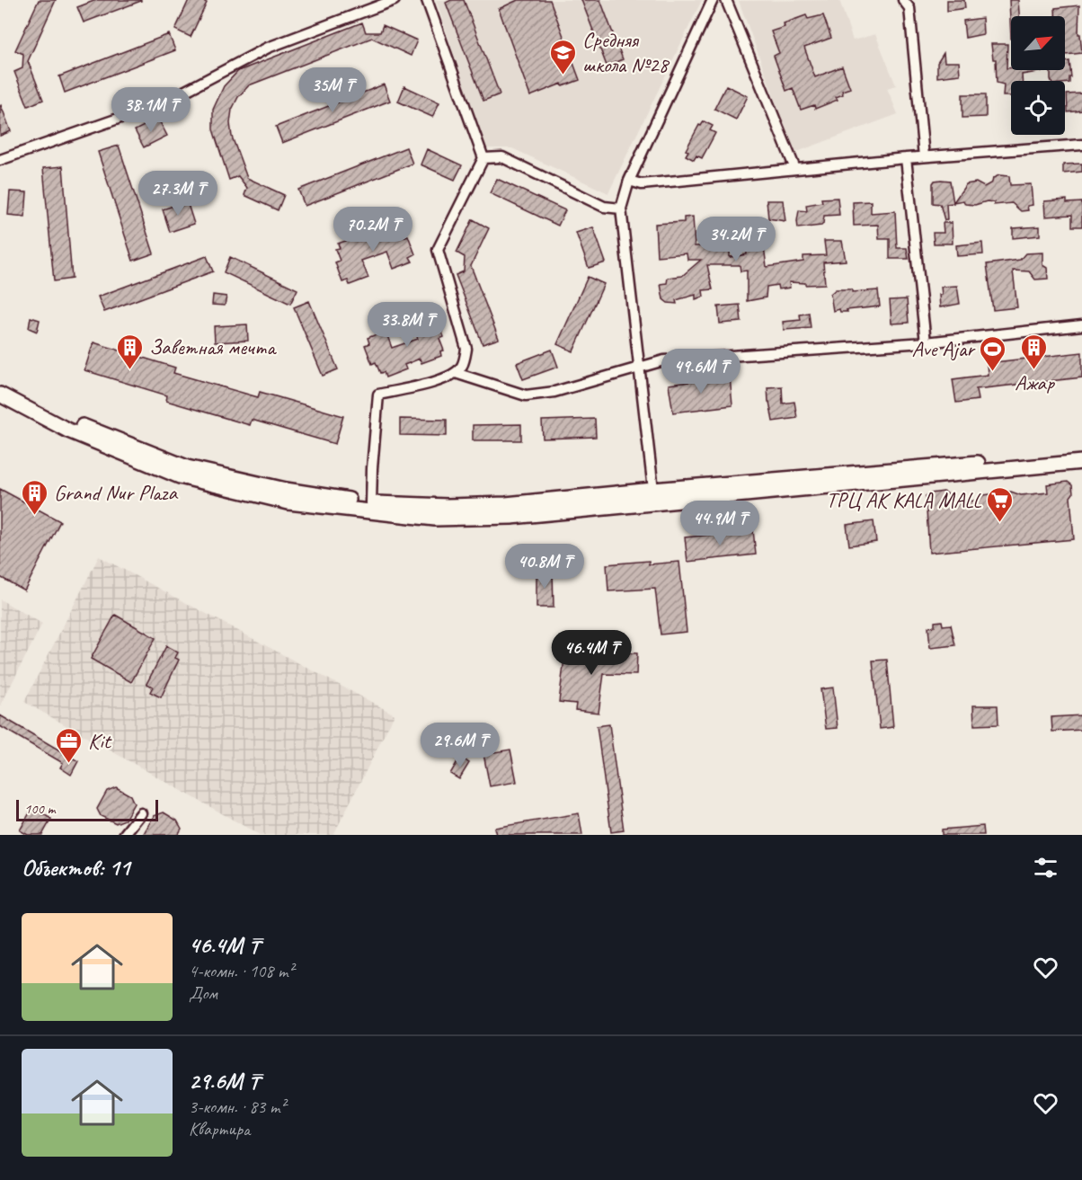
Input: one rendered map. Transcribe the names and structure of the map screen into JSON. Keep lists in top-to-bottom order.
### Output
{
  "places": {
    "school or university": ["Средняя школа №28"],
    "building": ["Заветная мечта", "Ажар", "Grand Nur Plaza"],
    "sports": ["Ave Ajar"],
    "supermarket": ["ТРЦ AK KALA MALL"],
    "office": ["Kit"]
  },
  "scale_bar": "100 m",
  "north": "top right",
  "page": {
    "price": [
      "35M ₸",
      "38.1M ₸",
      "27.3M ₸",
      "70.2M ₸",
      "34.2M ₸",
      "33.8M ₸",
      "49.6M ₸",
      "44.9M ₸",
      "40.8M ₸",
      "46.4M ₸",
      "29.6M ₸"
    ],
    "scale": "100 m",
    "heading": "Объектов: 11",
    "list": [
      {
        "name": "46.4M ₸",
        "note": "4-комн. · 108 m² · Дом"
      },
      {
        "name": "29.6M ₸",
        "note": "3-комн. · 83 m² · Квартира"
      }
    ]
  }
}
